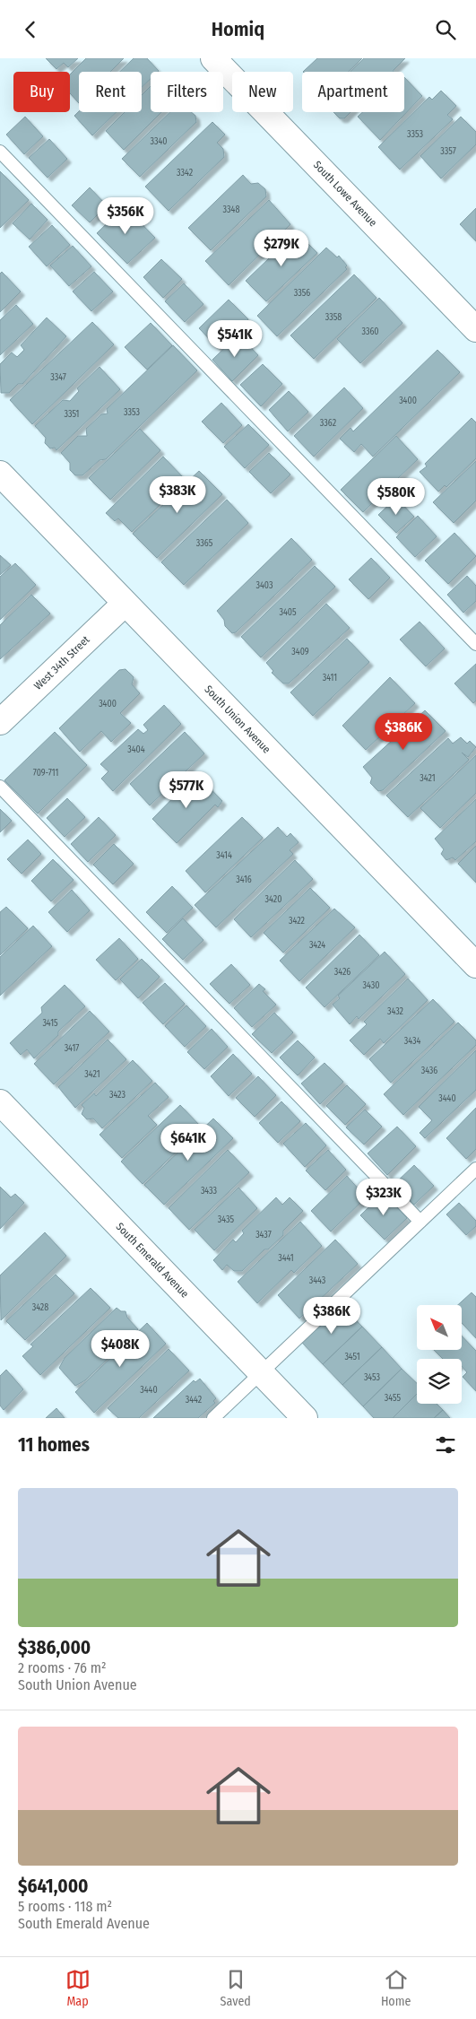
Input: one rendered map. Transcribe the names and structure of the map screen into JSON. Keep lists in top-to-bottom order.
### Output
{
  "streets": {
    "street": [
      "South Lowe Avenue",
      "West 34th Street",
      "South Union Avenue",
      "South Emerald Avenue"
    ]
  },
  "crossings": [
    ["West 34th Street", "South Union Avenue"]
  ],
  "house_numbers": [
    "3353",
    "3340",
    "3357",
    "3342",
    "3348",
    "3356",
    "3358",
    "3360",
    "3347",
    "3400",
    "3353",
    "3351",
    "3362",
    "3365",
    "3403",
    "3405",
    "3409",
    "3411",
    "3400",
    "3404",
    "709-711",
    "3421",
    "3414",
    "3416",
    "3420",
    "3422",
    "3424",
    "3426",
    "3430",
    "3432",
    "3415",
    "3434",
    "3417",
    "3436",
    "3421",
    "3423",
    "3440",
    "3433",
    "3435",
    "3437",
    "3441",
    "3443",
    "3428",
    "3451",
    "3453",
    "3440",
    "3455",
    "3442"
  ],
  "north": "top left",
  "page": {
    "header": "Homiq",
    "chip": [
      "Buy",
      "Rent",
      "Filters",
      "New",
      "Apartment"
    ],
    "price": [
      "$356K",
      "$279K",
      "$541K",
      "$383K",
      "$580K",
      "$386K",
      "$577K",
      "$641K",
      "$323K",
      "$386K",
      "$408K"
    ],
    "heading": "11 homes",
    "list": [
      {
        "name": "$386,000",
        "note": "2 rooms · 76 m² · South Union Avenue"
      },
      {
        "name": "$641,000",
        "note": "5 rooms · 118 m² · South Emerald Avenue"
      }
    ],
    "tabs": ["Map", "Saved", "Home"]
  }
}
